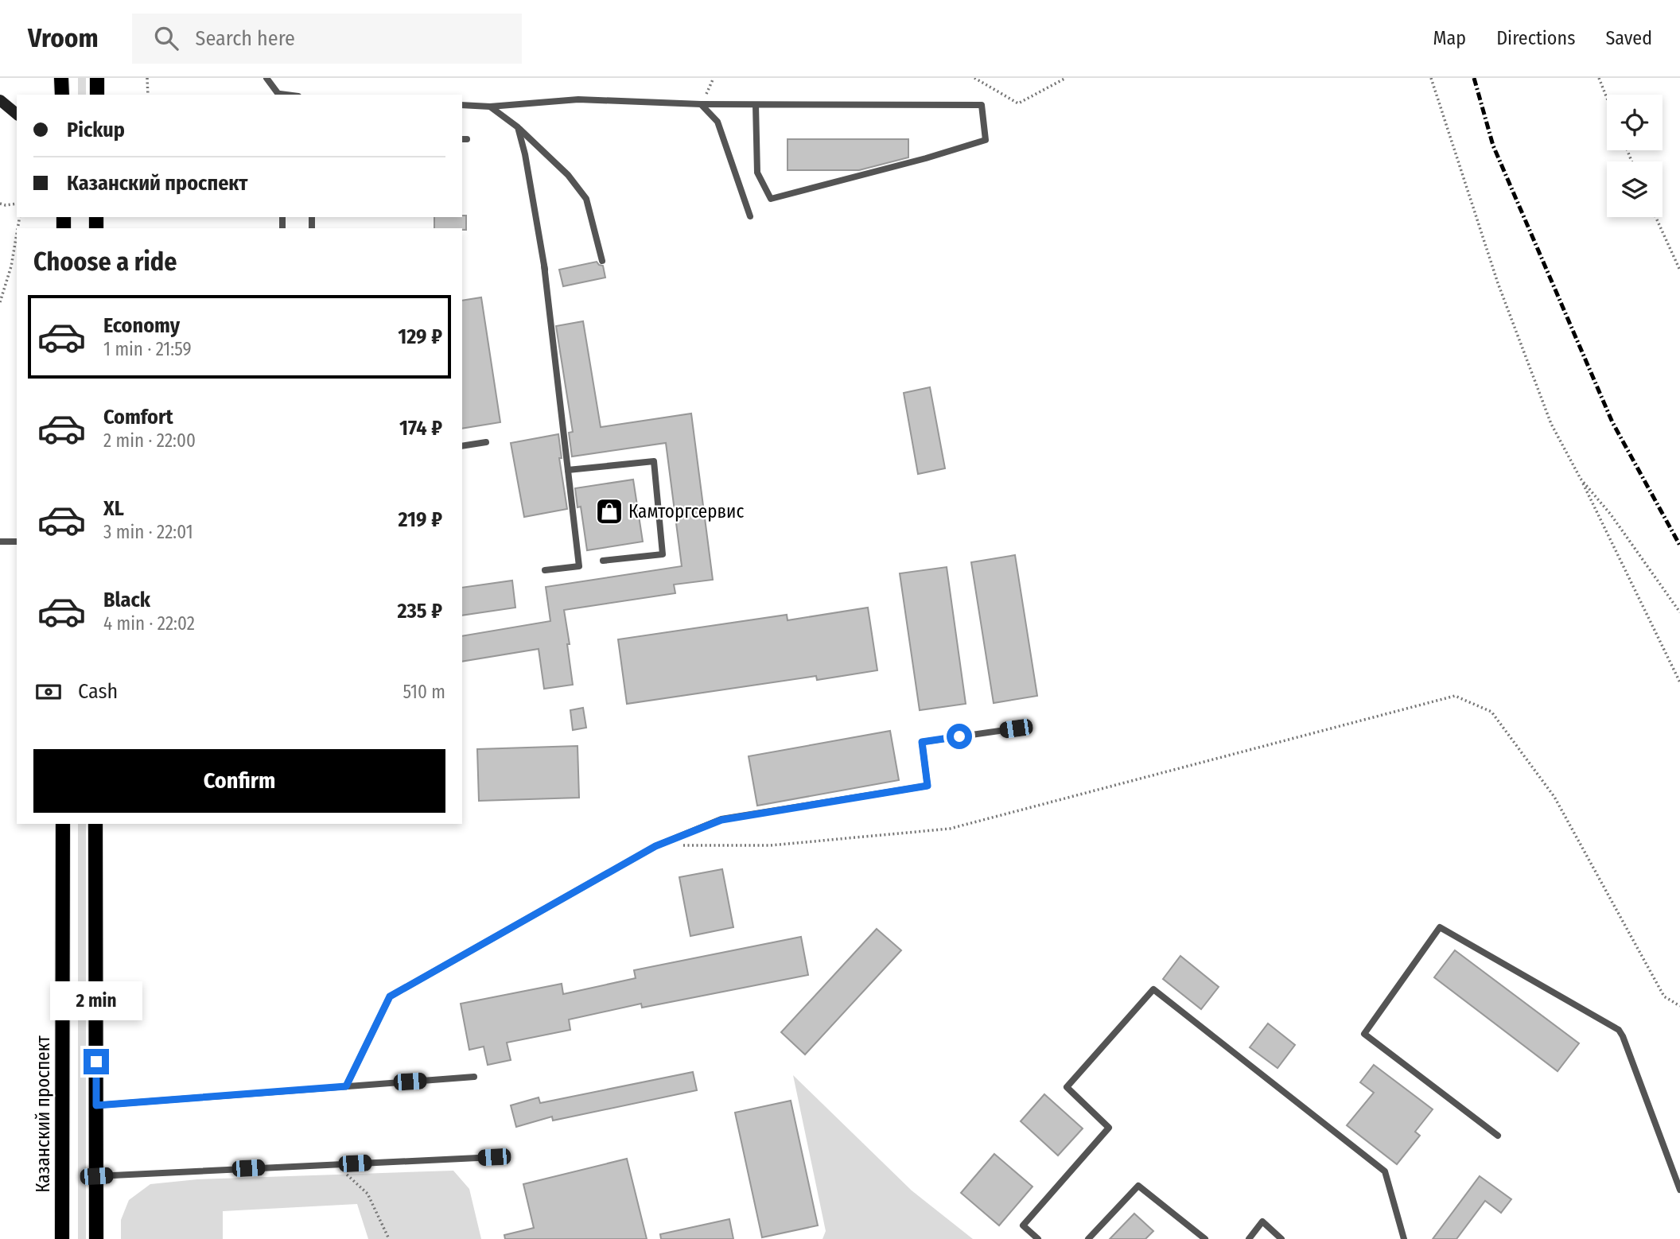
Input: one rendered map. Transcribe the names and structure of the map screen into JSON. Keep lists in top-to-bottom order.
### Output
{
  "streets": {
    "main road": ["Казанский проспект"]
  },
  "places": {
    "shop": ["Камторгсервис"]
  },
  "page": {
    "header": "Vroom",
    "search": "Search here",
    "nav": ["Map", "Directions", "Saved"],
    "banner": ["Pickup", "Казанский проспект"],
    "heading": "Choose a ride",
    "list": [
      {
        "name": "Economy",
        "note": "1 min · 21:59",
        "value": "129 ₽"
      },
      {
        "name": "Comfort",
        "note": "2 min · 22:00",
        "value": "174 ₽"
      },
      {
        "name": "XL",
        "note": "3 min · 22:01",
        "value": "219 ₽"
      },
      {
        "name": "Black",
        "note": "4 min · 22:02",
        "value": "235 ₽"
      }
    ],
    "pay": ["Cash", "510 m"],
    "buttons": "Confirm",
    "bubble": "2 min"
  }
}
